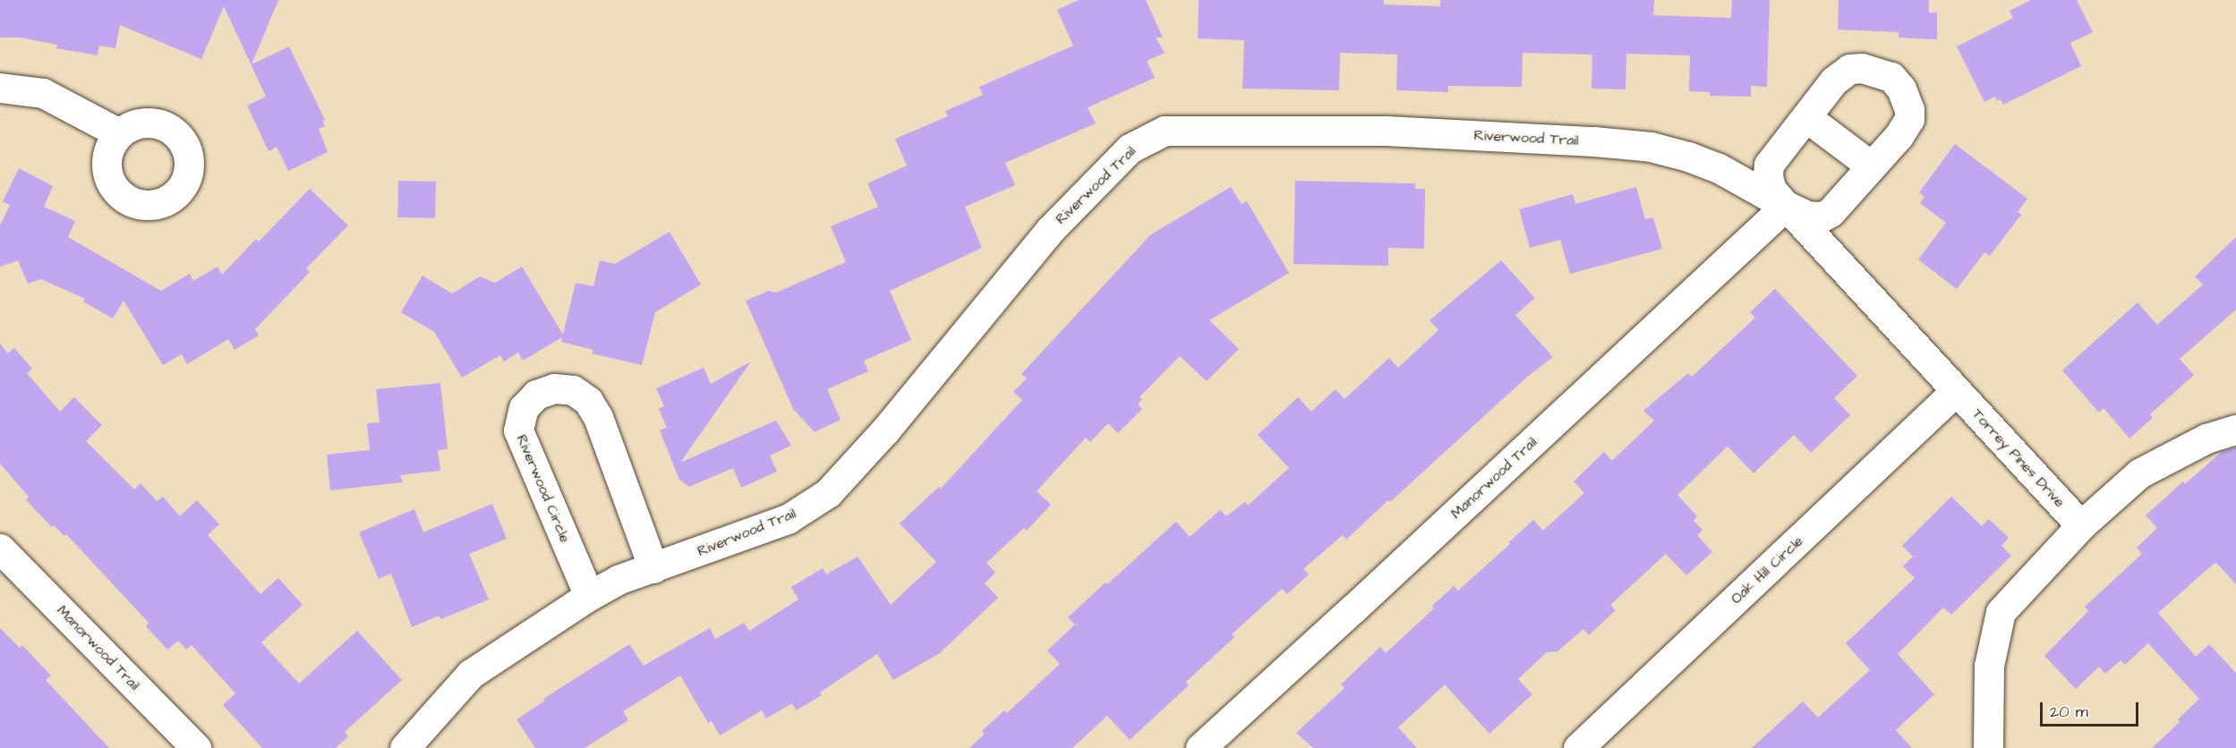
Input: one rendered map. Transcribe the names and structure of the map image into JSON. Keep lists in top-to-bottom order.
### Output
{
  "streets": {
    "street": [
      "Riverwood Trail",
      "Torrey Pines Drive",
      "Manorwood Trail",
      "Riverwood Circle",
      "Oak Hill Circle"
    ]
  },
  "crossings": [
    ["Riverwood Trail", "Torrey Pines Drive"],
    ["Riverwood Trail", "Manorwood Trail"],
    ["Riverwood Trail", "Riverwood Circle"],
    ["Riverwood Trail", "Oak Hill Circle"],
    ["Torrey Pines Drive", "Oak Hill Circle"]
  ],
  "scale_bar": "20 m"
}
